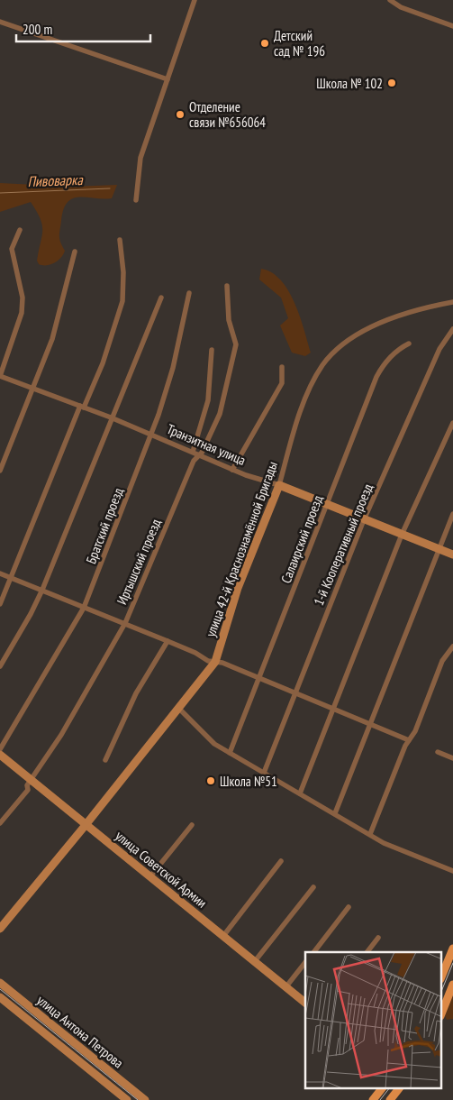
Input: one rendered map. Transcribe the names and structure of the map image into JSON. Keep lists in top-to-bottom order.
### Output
{
  "streets": {
    "street": [
      "Транзитная улица",
      "Братский проезд",
      "Салаирский проезд",
      "1-й Кооперативный проезд",
      "улица 42-й Краснознамённой Бригады",
      "Иртышский проезд",
      "улица Советской Армии",
      "улица Антона Петрова"
    ]
  },
  "crossings": [
    ["Транзитная улица", "Братский проезд"],
    ["Транзитная улица", "Салаирский проезд"],
    ["Транзитная улица", "1-й Кооперативный проезд"],
    ["Транзитная улица", "улица 42-й Краснознамённой Бригады"],
    ["Транзитная улица", "Иртышский проезд"],
    ["улица 42-й Краснознамённой Бригады", "улица Советской Армии"],
    ["Иртышский проезд", "улица Советской Армии"]
  ],
  "water": ["Пивоварка"],
  "places": [
    "Детский сад № 196",
    "Школа № 102",
    "Отделение связи №656064",
    "Школа №51"
  ],
  "scale_bar": "200 m"
}
